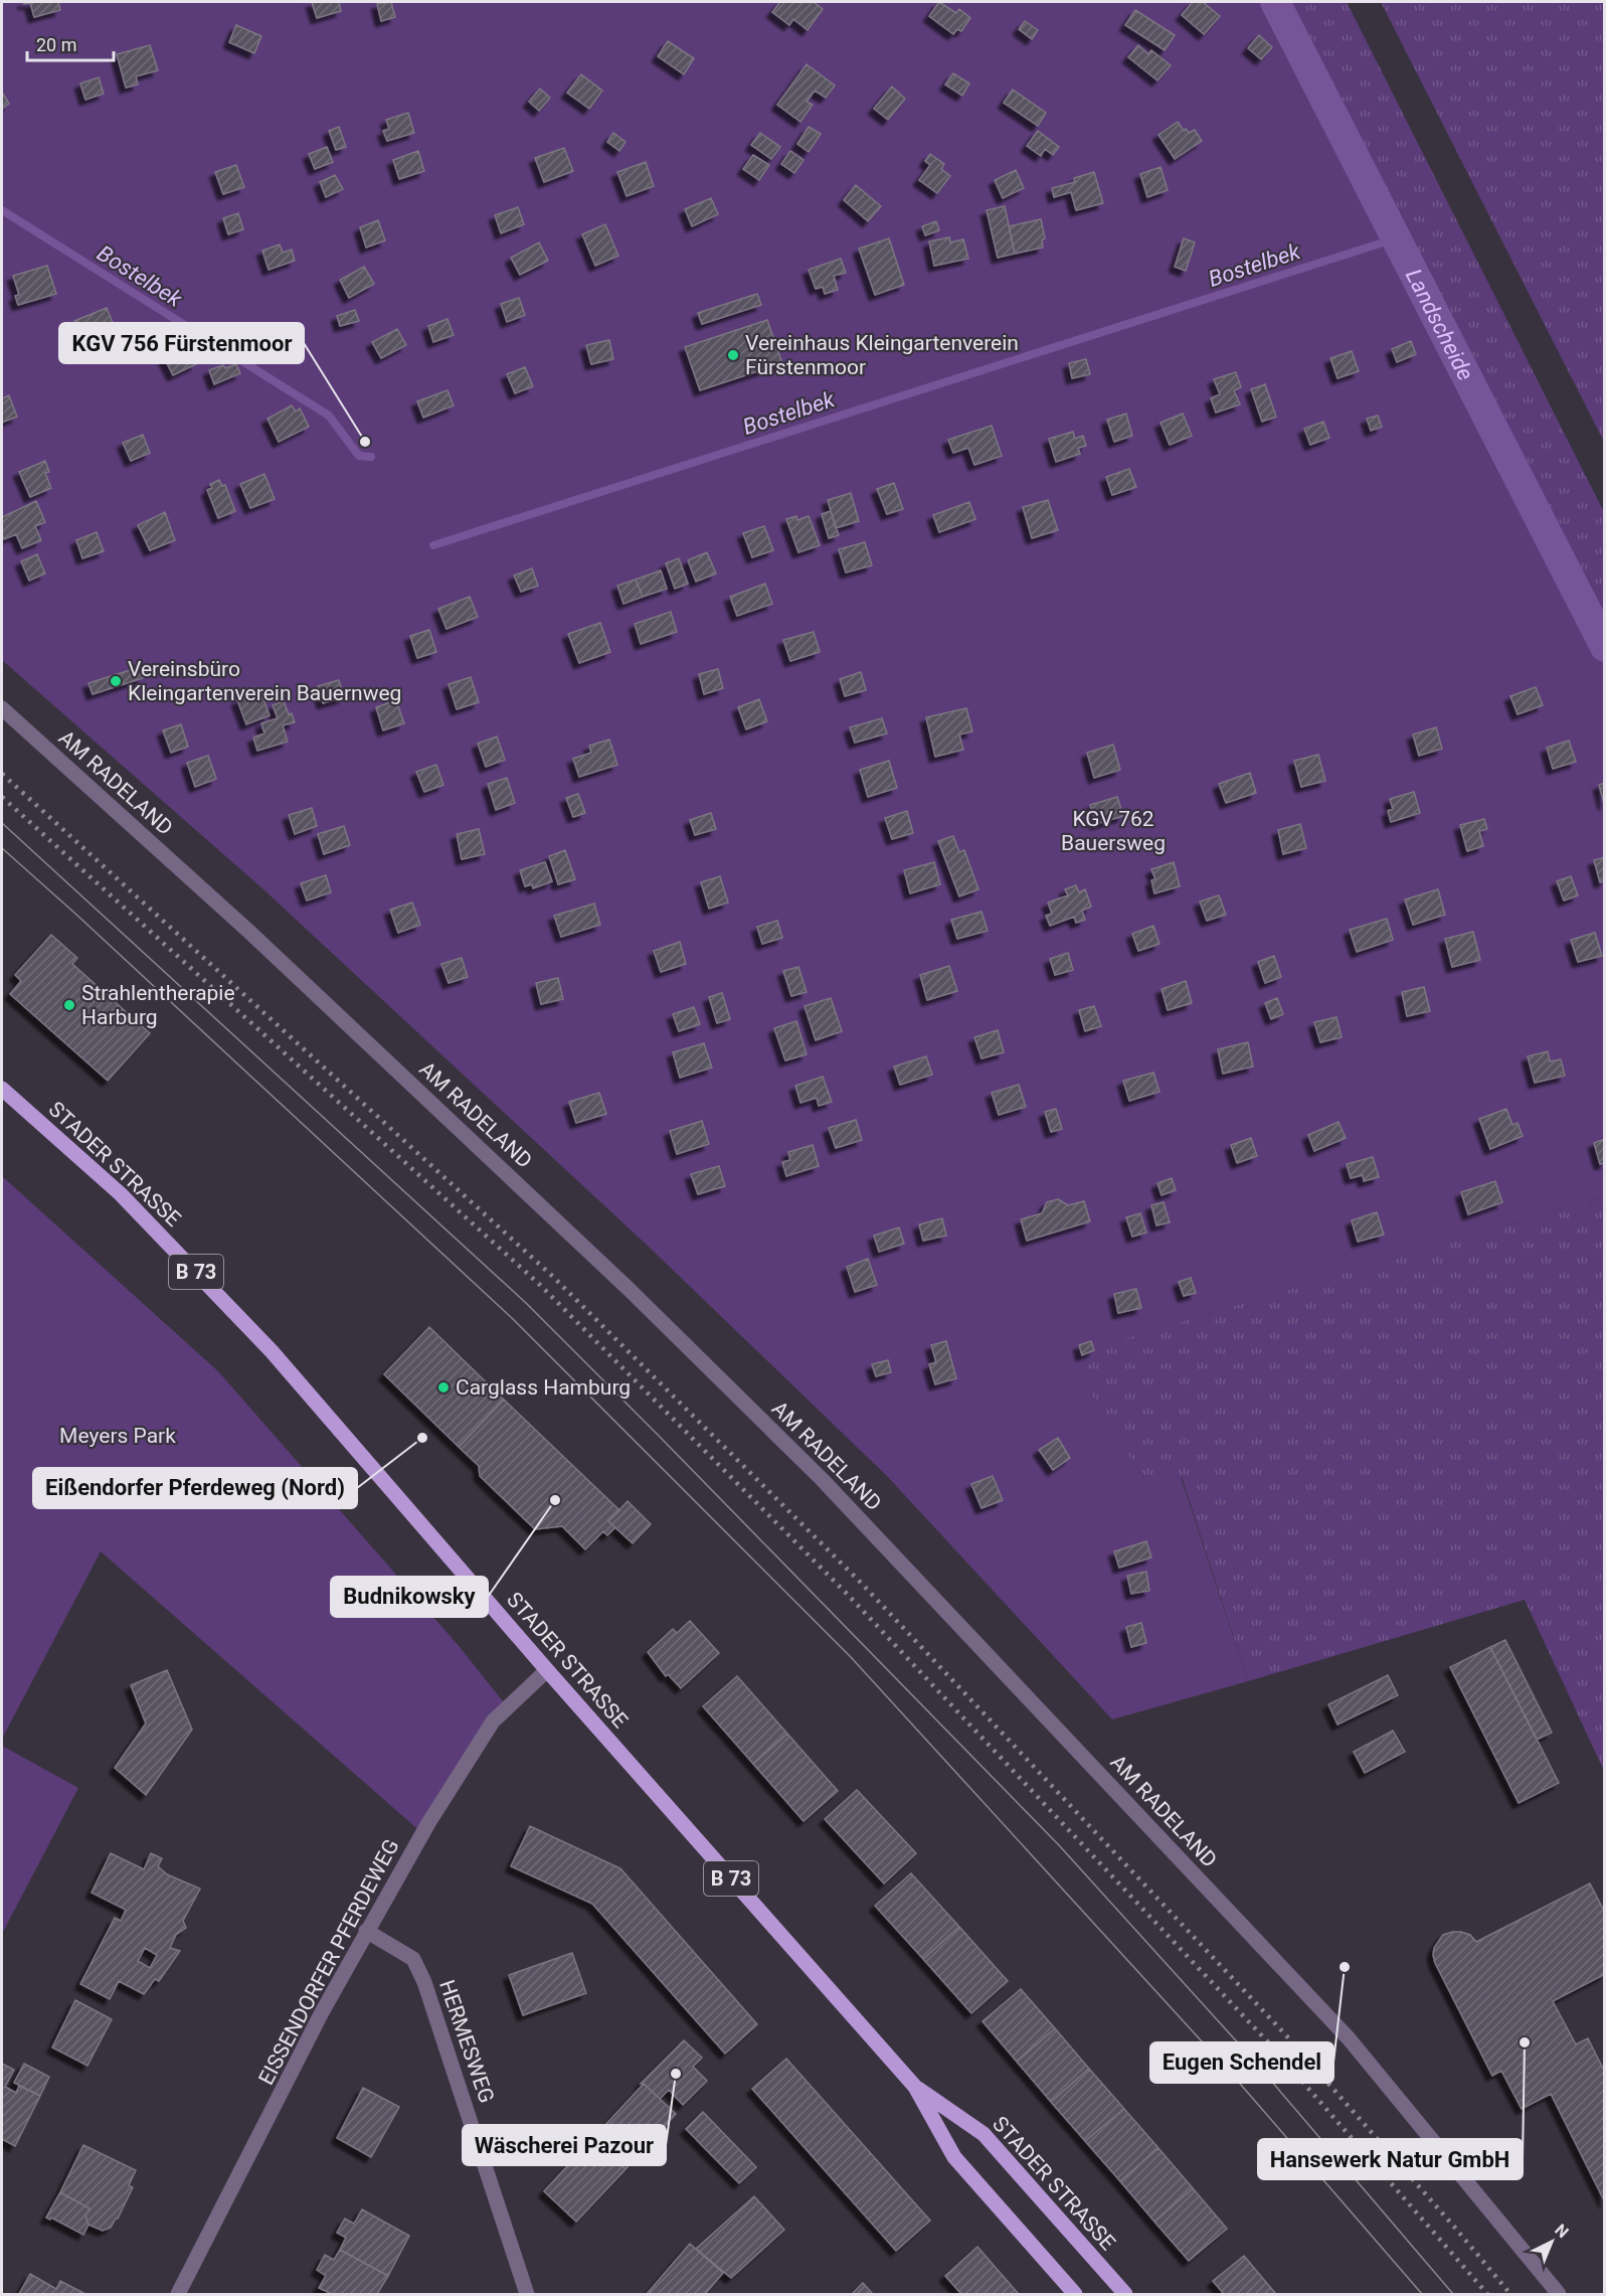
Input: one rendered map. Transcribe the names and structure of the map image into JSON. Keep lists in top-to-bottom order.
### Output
{
  "streets": {
    "main road": ["STADER STRASSE", "B 73"],
    "street": ["AM RADELAND", "EISSENDORFER PFERDEWEG", "HERMESWEG"]
  },
  "crossings": [
    ["STADER STRASSE", "EISSENDORFER PFERDEWEG"],
    ["EISSENDORFER PFERDEWEG", "HERMESWEG"]
  ],
  "water": ["Bostelbek", "Landscheide"],
  "parks": ["KGV 762 Bauersweg", "Meyers Park"],
  "places": [
    "Vereinhaus Kleingartenverein Fürstenmoor",
    "KGV 756 Fürstenmoor",
    "Vereinsbüro Kleingartenverein Bauernweg",
    "Strahlentherapie Harburg",
    "Carglass Hamburg",
    "Eißendorfer Pferdeweg (Nord)",
    "Budnikowsky",
    "Eugen Schendel",
    "Hansewerk Natur GmbH",
    "Wäscherei Pazour"
  ],
  "scale_bar": "20 m",
  "north": "top right"
}
